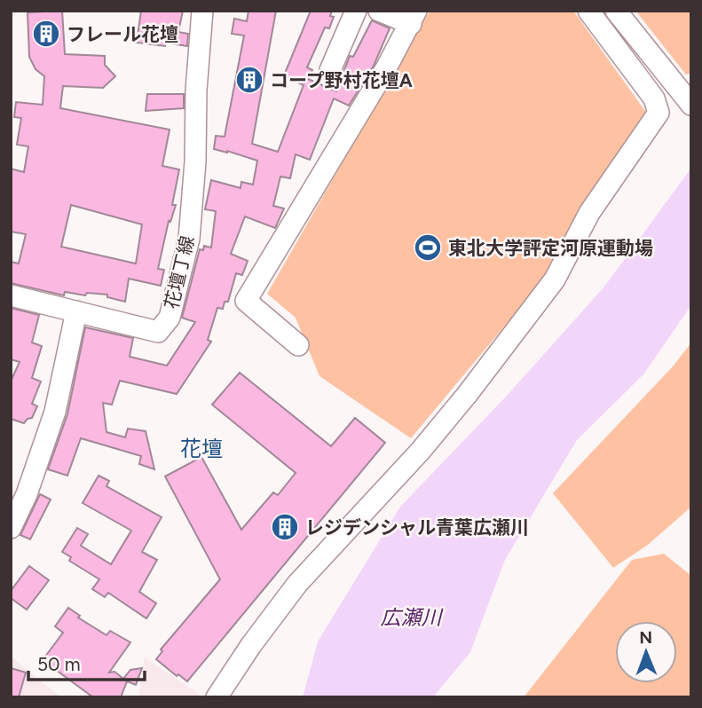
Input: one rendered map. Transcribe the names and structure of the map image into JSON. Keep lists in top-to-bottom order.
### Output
{
  "streets": {
    "street": ["花壇丁線"]
  },
  "districts": ["花壇"],
  "water": ["広瀬川"],
  "places": {
    "building": ["フレール花壇", "コープ野村花壇A", "レジデンシャル青葉広瀬川"],
    "sports": ["東北大学評定河原運動場"]
  },
  "scale_bar": "50 m",
  "north": "top"
}
